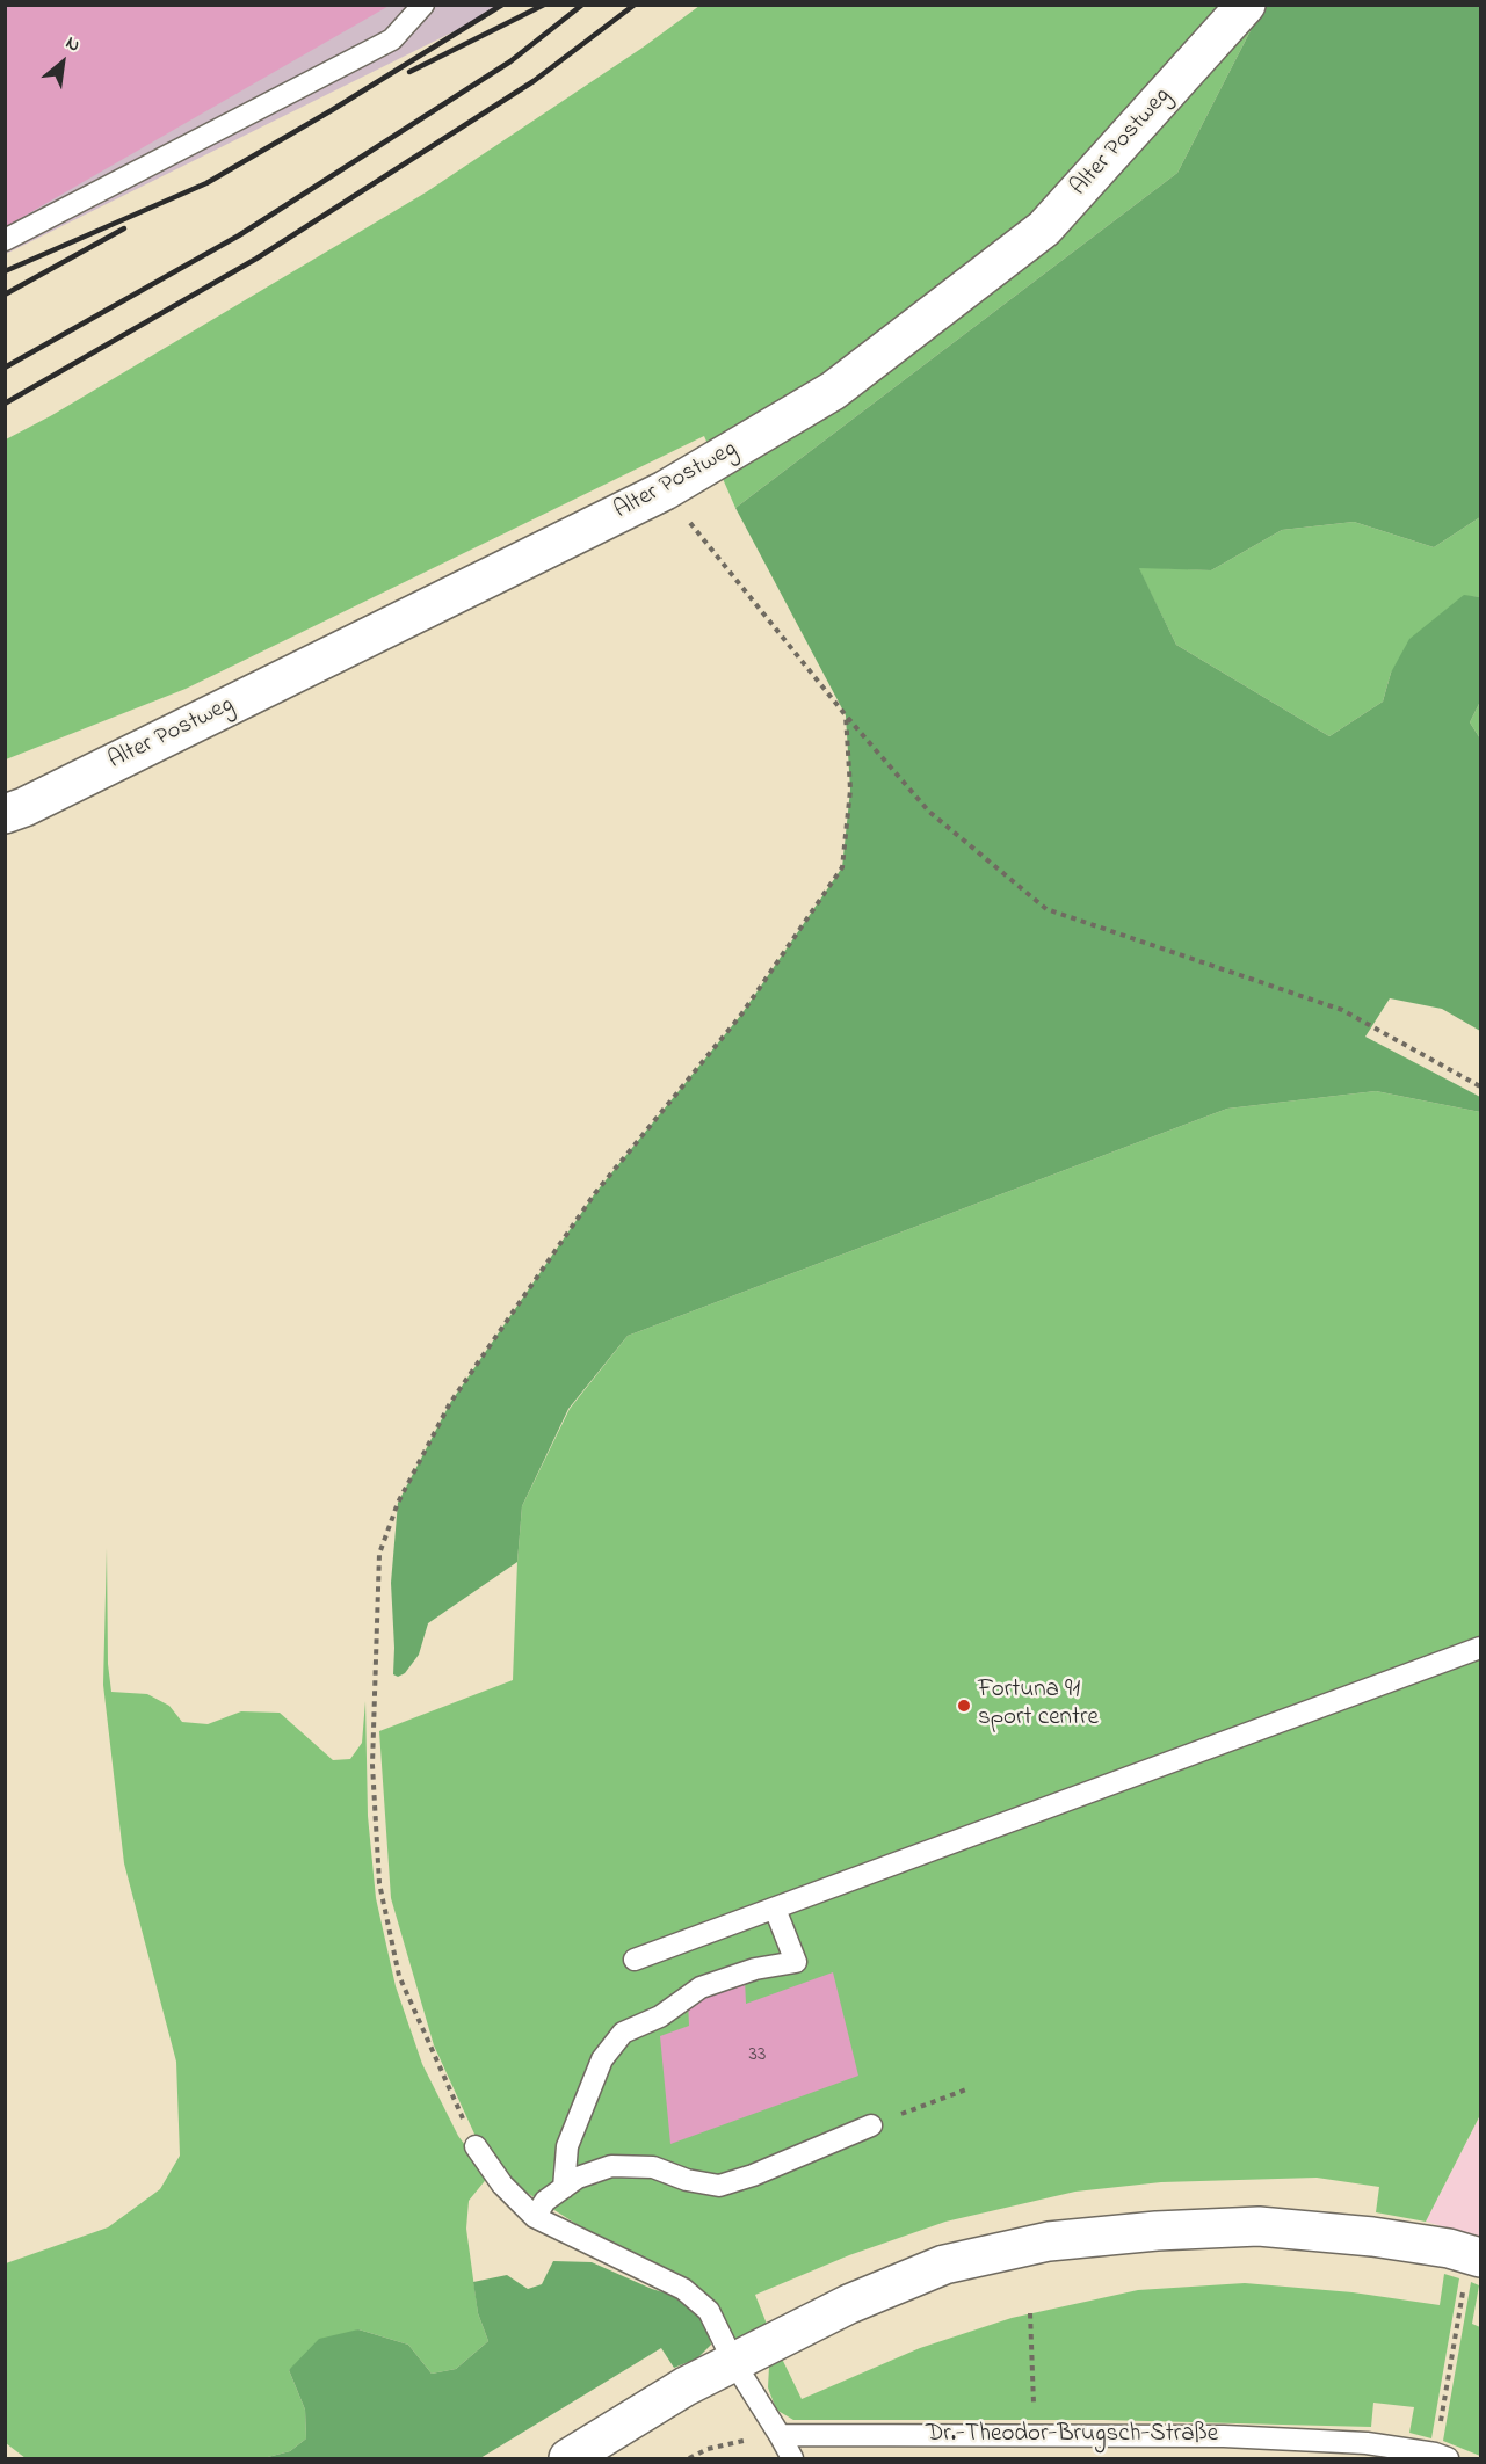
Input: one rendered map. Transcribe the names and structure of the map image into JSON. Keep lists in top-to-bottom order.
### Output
{
  "streets": {
    "street": ["Alter Postweg"],
    "lane": ["Dr.-Theodor-Brugsch-Straße"]
  },
  "places": ["Fortuna 91 sport centre"],
  "house_numbers": ["33"],
  "north": "top right"
}
